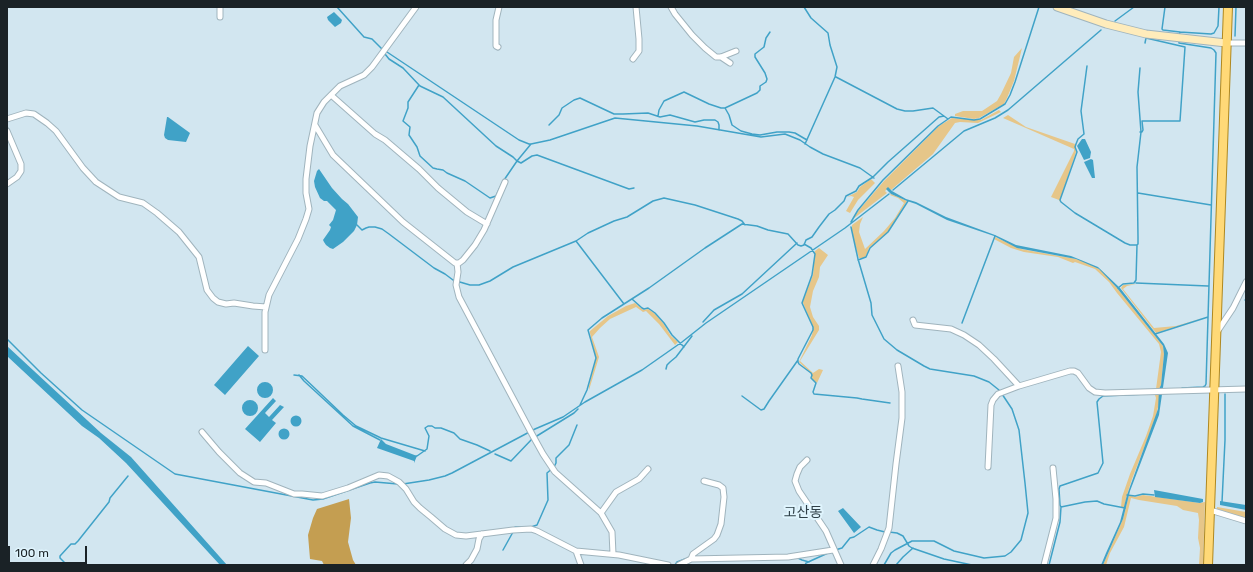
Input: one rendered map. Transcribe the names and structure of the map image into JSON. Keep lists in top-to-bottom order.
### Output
{
  "districts": ["고산동"],
  "scale_bar": "100 m"
}
